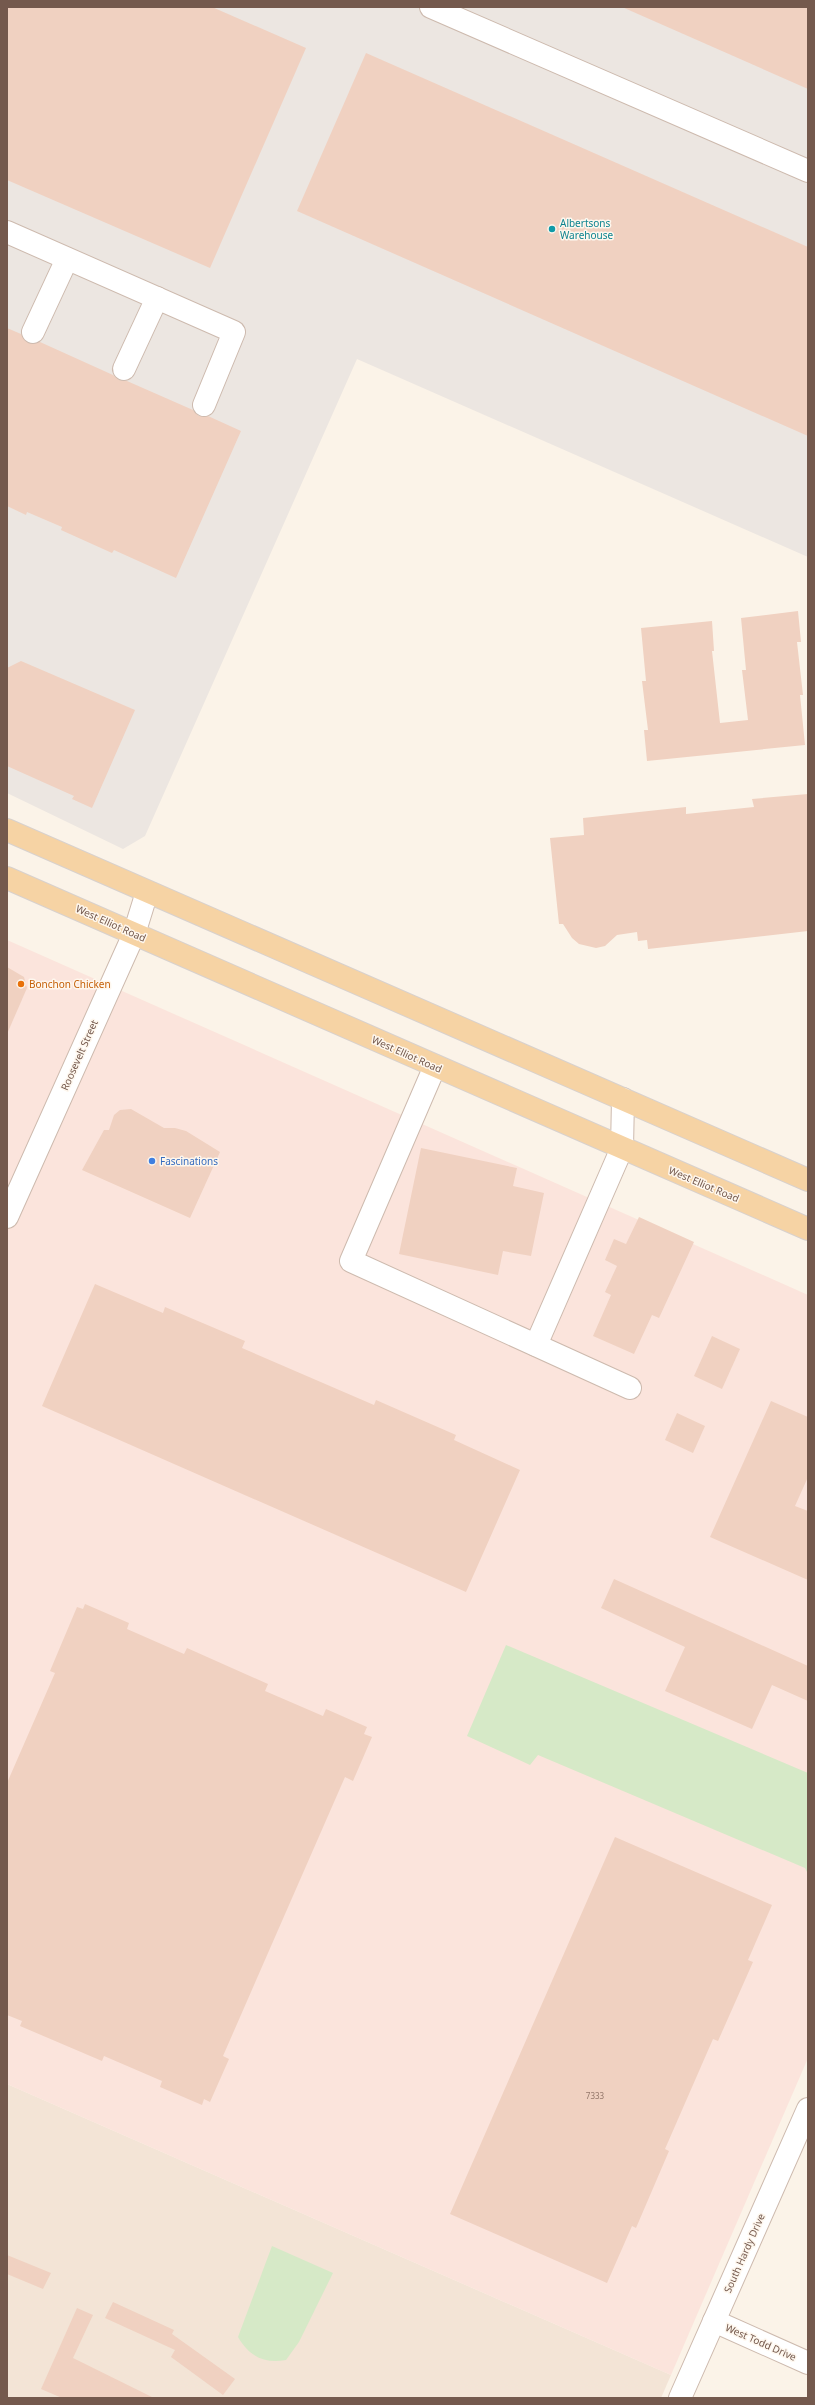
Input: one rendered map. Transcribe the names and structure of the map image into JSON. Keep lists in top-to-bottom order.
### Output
{
  "streets": {
    "main road": ["West Elliot Road"],
    "street": ["Roosevelt Street", "South Hardy Drive", "West Todd Drive"]
  },
  "crossings": [
    ["West Elliot Road", "Roosevelt Street"],
    ["South Hardy Drive", "West Todd Drive"]
  ],
  "places": ["Albertsons Warehouse", "Bonchon Chicken", "Fascinations"],
  "house_numbers": ["7333"]
}
